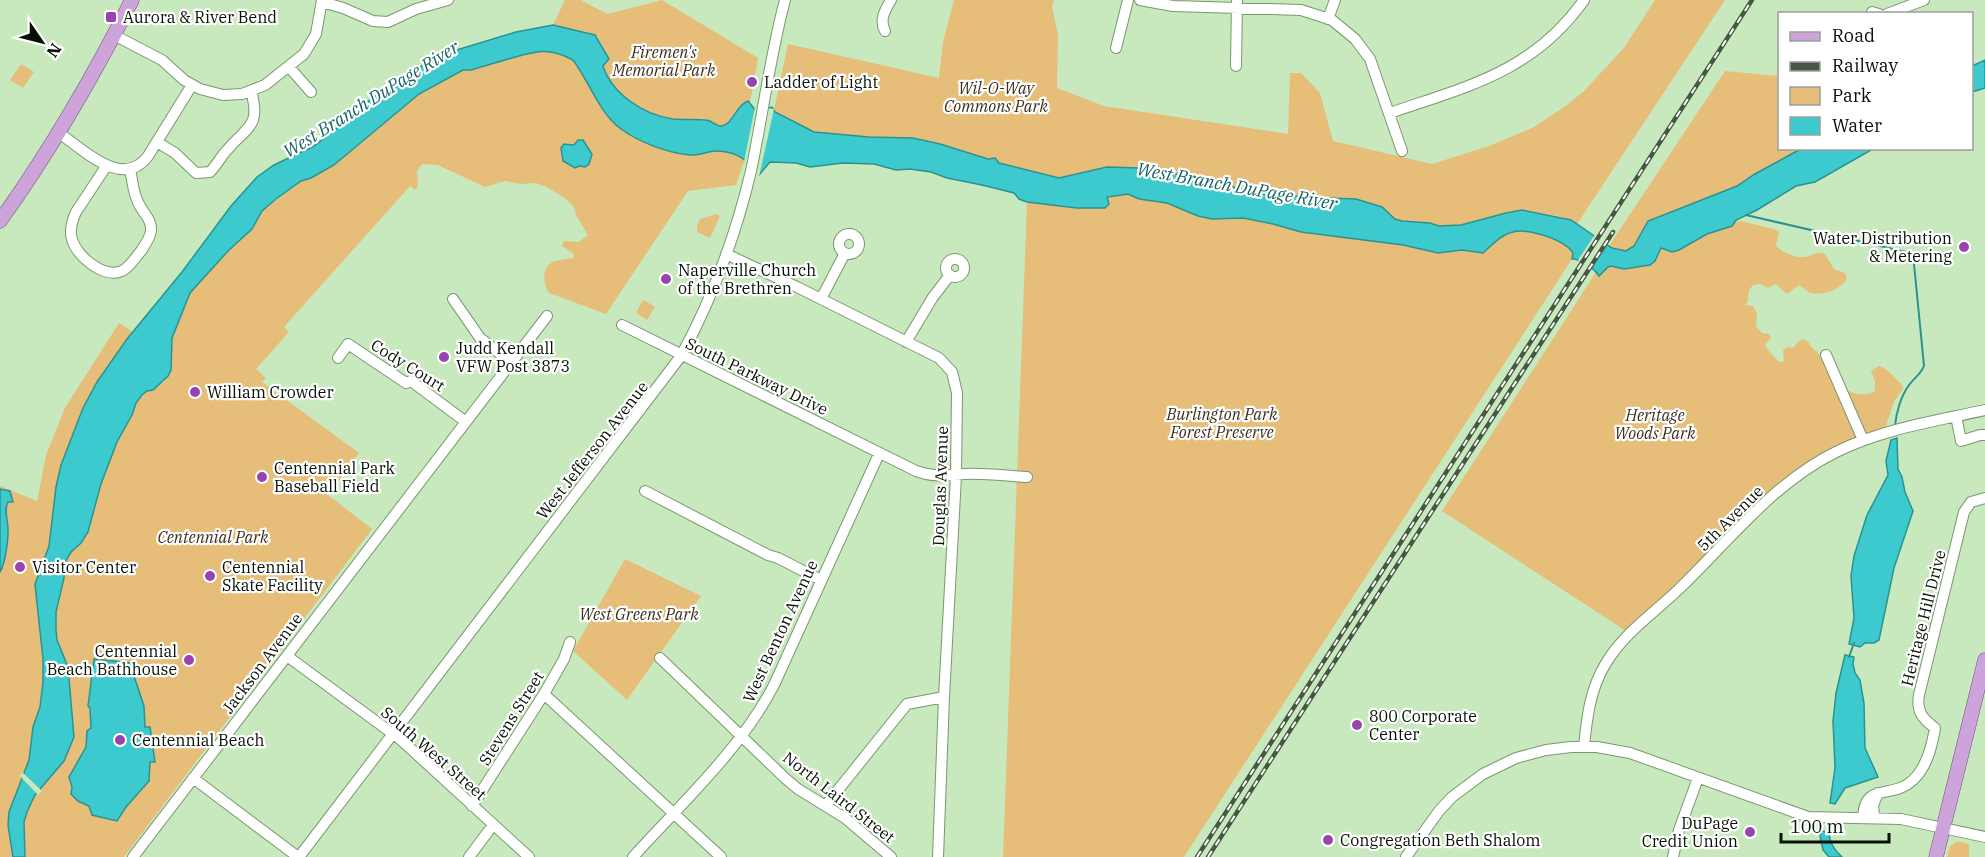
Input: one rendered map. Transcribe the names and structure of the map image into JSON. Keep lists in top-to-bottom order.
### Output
{
  "streets": {
    "street": [
      "Cody Court",
      "South Parkway Drive",
      "West Jefferson Avenue",
      "Douglas Avenue",
      "5th Avenue",
      "Heritage Hill Drive",
      "West Benton Avenue",
      "Jackson Avenue",
      "Stevens Street",
      "South West Street",
      "North Laird Street"
    ]
  },
  "crossings": [
    ["Cody Court", "Jackson Avenue"],
    ["South Parkway Drive", "West Jefferson Avenue"],
    ["South Parkway Drive", "Douglas Avenue"],
    ["South Parkway Drive", "West Benton Avenue"],
    ["West Jefferson Avenue", "Douglas Avenue"],
    ["West Jefferson Avenue", "South West Street"],
    ["West Benton Avenue", "North Laird Street"],
    ["Jackson Avenue", "South West Street"],
    ["Stevens Street", "South West Street"]
  ],
  "water": ["West Branch DuPage River"],
  "parks": [
    "Firemen's Memorial Park",
    "Wil-O-Way Commons Park",
    "Burlington Park Forest Preserve",
    "Heritage Woods Park",
    "Centennial Park",
    "West Greens Park"
  ],
  "places": {
    "transit": ["Aurora & River Bend"],
    "other": [
      "Ladder of Light",
      "Water Distribution & Metering",
      "Naperville Church of the Brethren",
      "Judd Kendall VFW Post 3873",
      "William Crowder",
      "Centennial Park Baseball Field",
      "Visitor Center",
      "Centennial Skate Facility",
      "Centennial Beach Bathhouse",
      "800 Corporate Center",
      "Centennial Beach",
      "DuPage Credit Union",
      "Congregation Beth Shalom"
    ]
  },
  "legend": [
    "Road",
    "Railway",
    "Park",
    "Water"
  ],
  "scale_bar": "100 m",
  "north": "bottom right"
}
